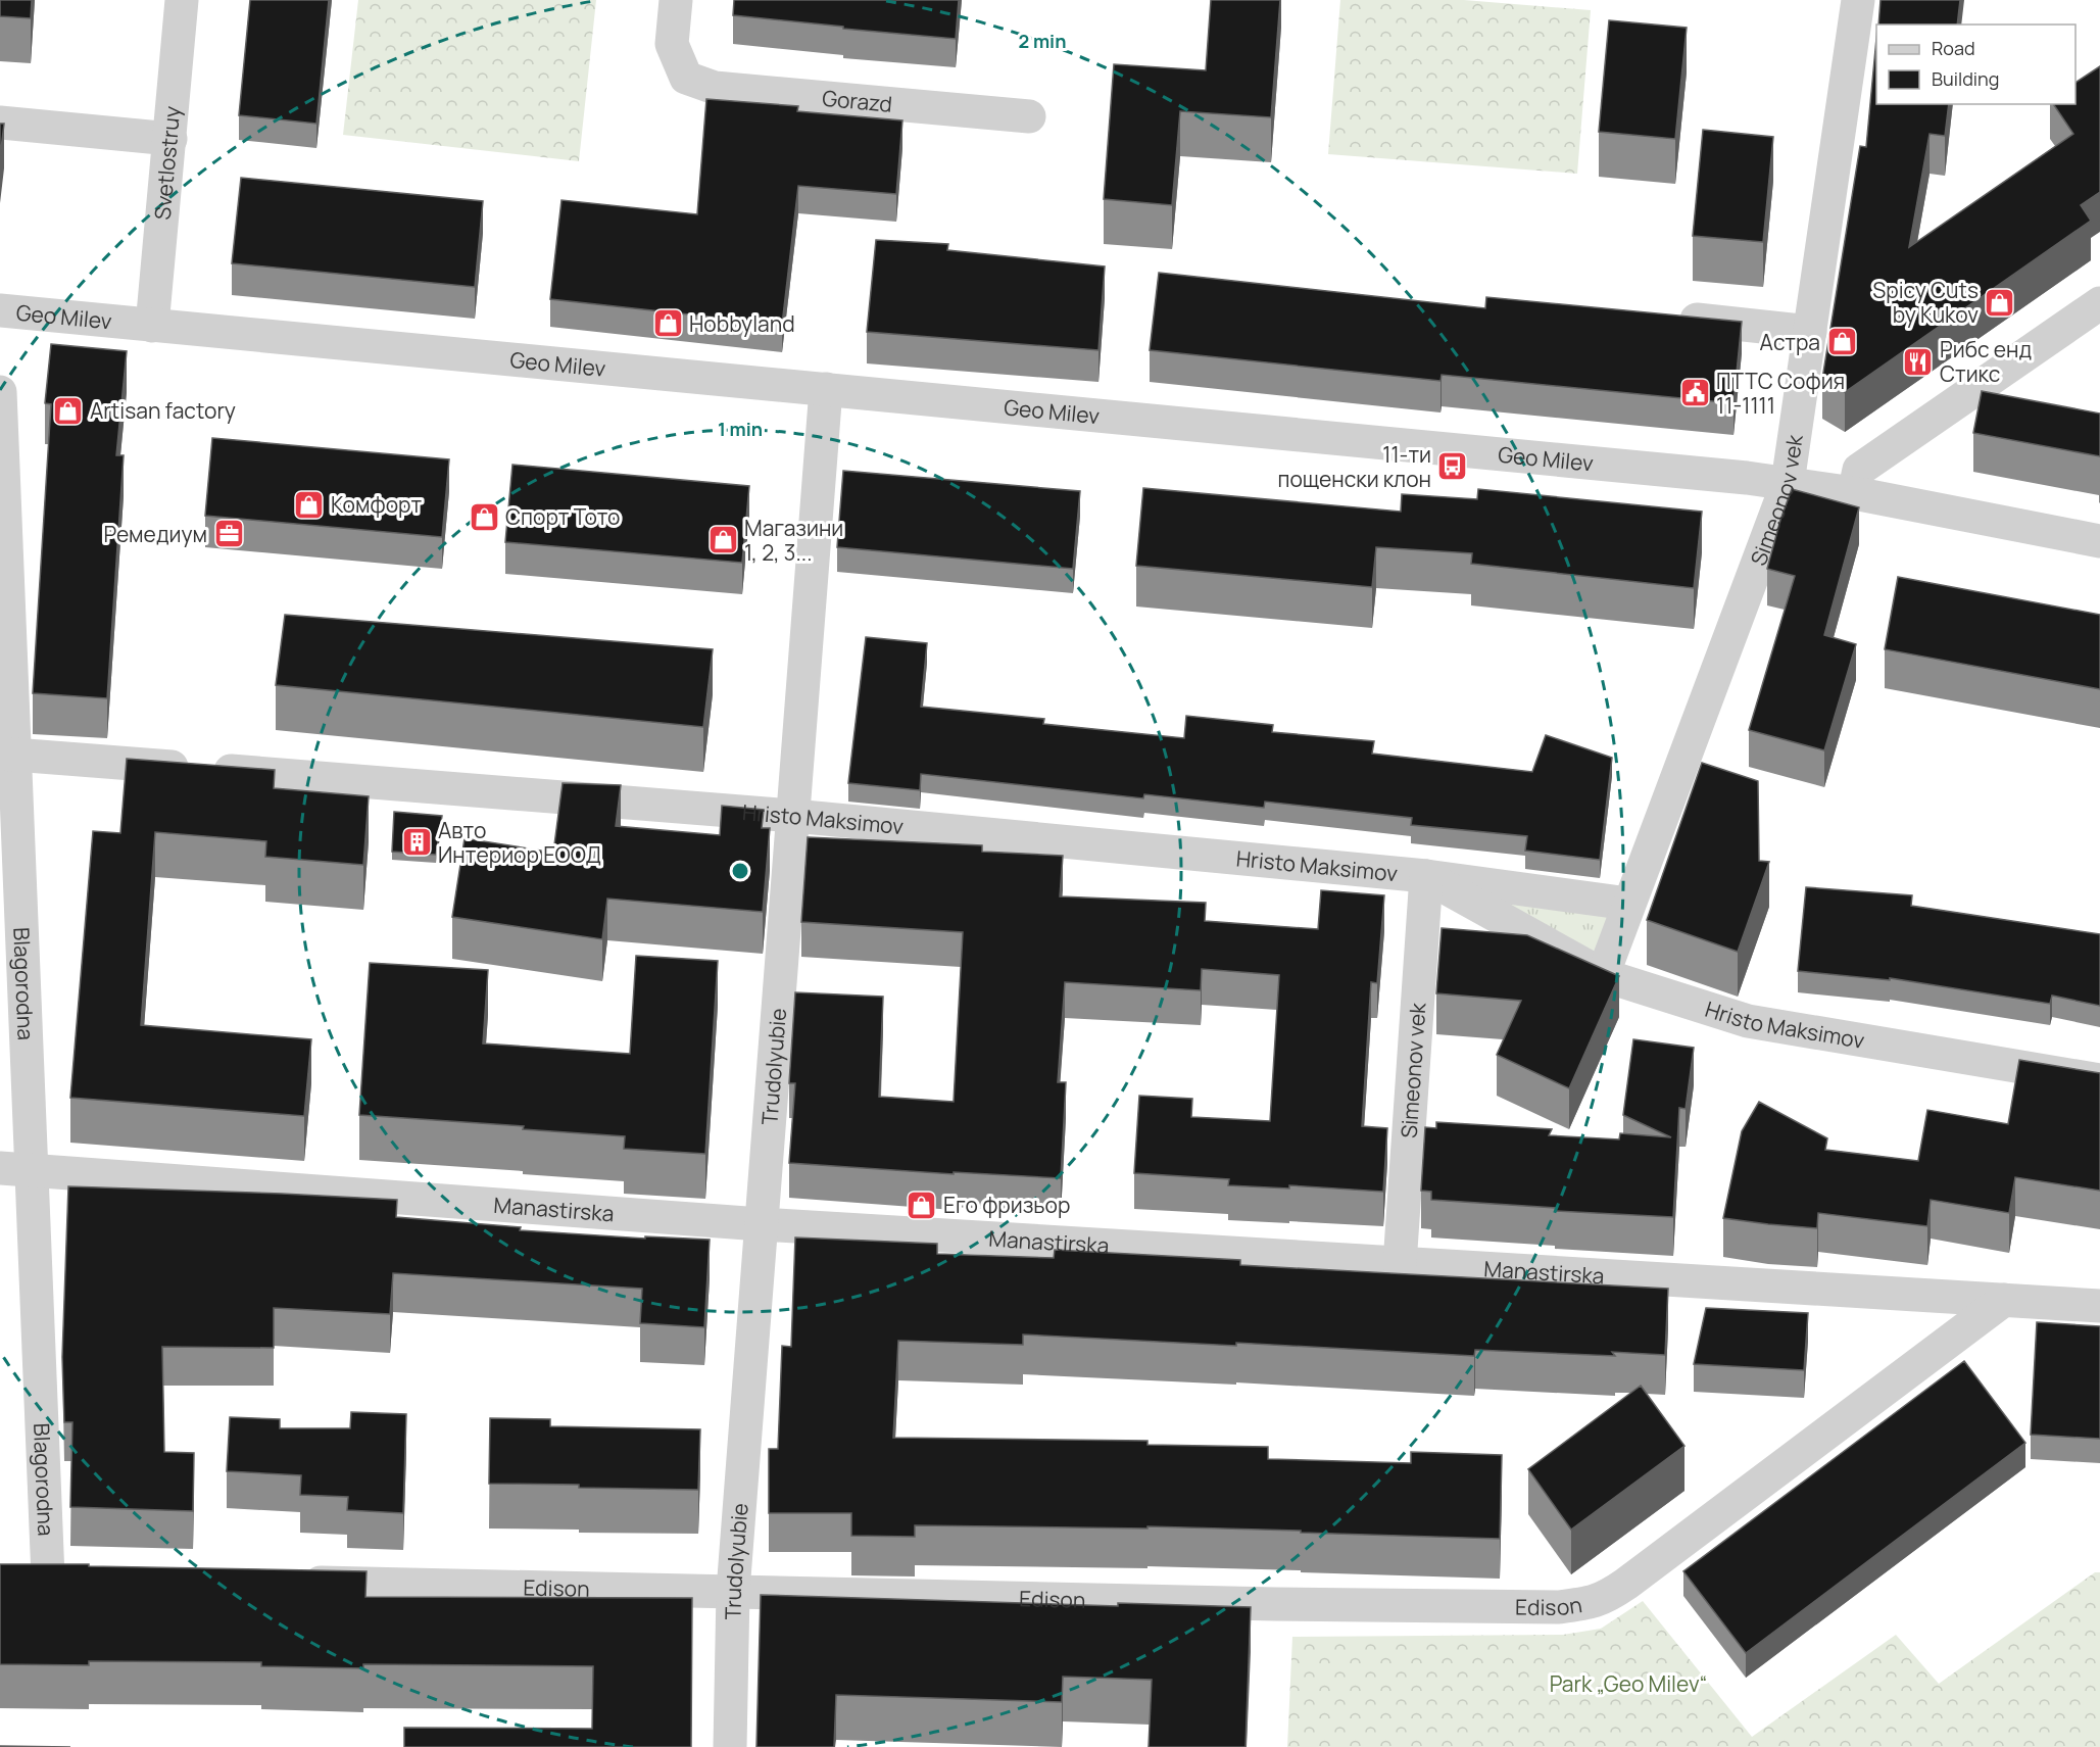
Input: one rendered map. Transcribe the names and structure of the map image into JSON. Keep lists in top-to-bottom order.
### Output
{
  "streets": {
    "street": [
      "Gorazd",
      "Svetlostruy",
      "Geo Milev",
      "Simeonov vek",
      "Hristo Maksimov",
      "Blagorodna",
      "Trudolyubie",
      "Manastirska",
      "Edison"
    ]
  },
  "crossings": [
    ["Svetlostruy", "Geo Milev"],
    ["Geo Milev", "Simeonov vek"],
    ["Geo Milev", "Trudolyubie"],
    ["Simeonov vek", "Hristo Maksimov"],
    ["Simeonov vek", "Manastirska"],
    ["Hristo Maksimov", "Blagorodna"],
    ["Hristo Maksimov", "Trudolyubie"],
    ["Blagorodna", "Manastirska"],
    ["Trudolyubie", "Manastirska"],
    ["Trudolyubie", "Edison"],
    ["Manastirska", "Edison"]
  ],
  "parks": ["Park „Geo Milev“"],
  "places": {
    "shop": [
      "Spicy Cuts by Kukov",
      "Hobbyland",
      "Астра",
      "Artisan factory",
      "Комфорт",
      "Спорт Тото",
      "Магазини 1, 2, 3...",
      "Его фризьор"
    ],
    "restaurant": ["Рибс енд Стикс"],
    "public building": ["ПТТС София 11-1111"],
    "bus stop": ["11-ти пощенски клон"],
    "office": ["Ремедиум"],
    "building": ["Авто Интериор ЕООД"]
  },
  "legend": ["Road", "Building"],
  "rings": ["2 min", "1 min"]
}
